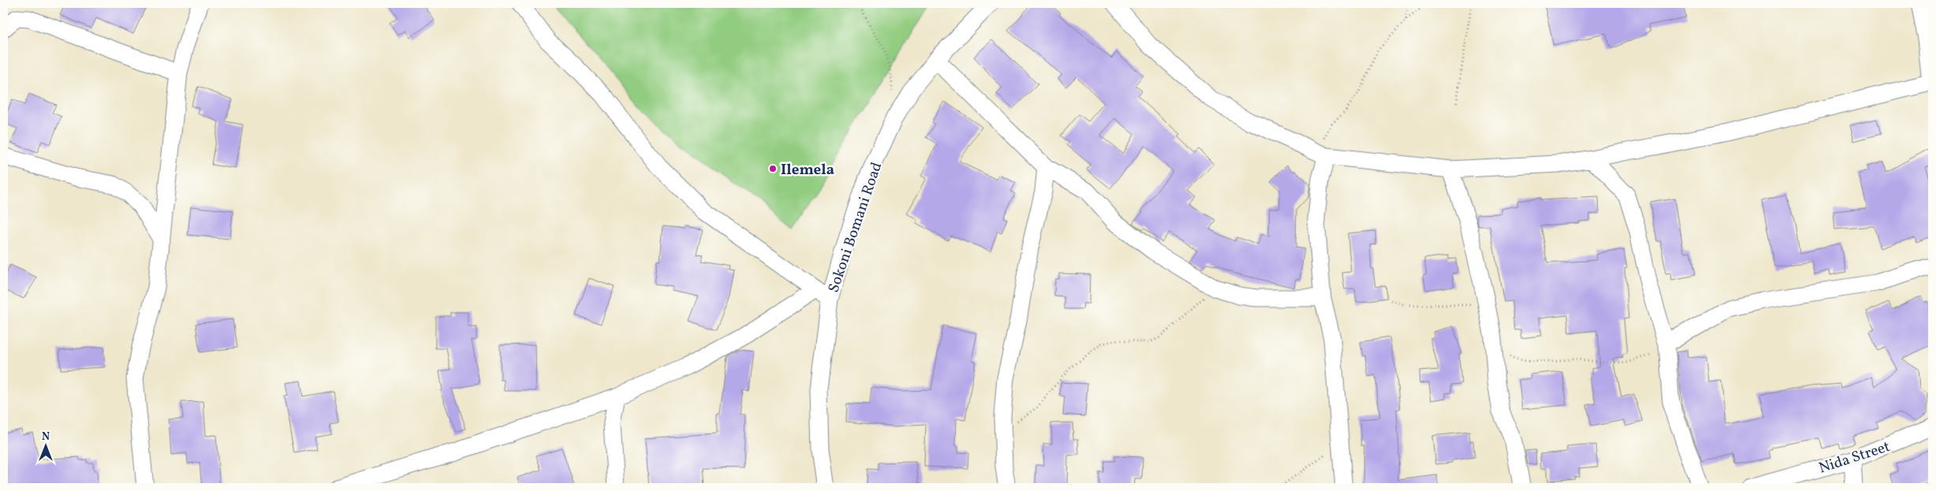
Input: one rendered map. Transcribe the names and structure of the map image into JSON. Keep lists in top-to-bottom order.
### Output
{
  "streets": {
    "street": ["Sokoni Bomani Road", "Nida Street"]
  },
  "places": ["Ilemela"],
  "north": "top"
}
